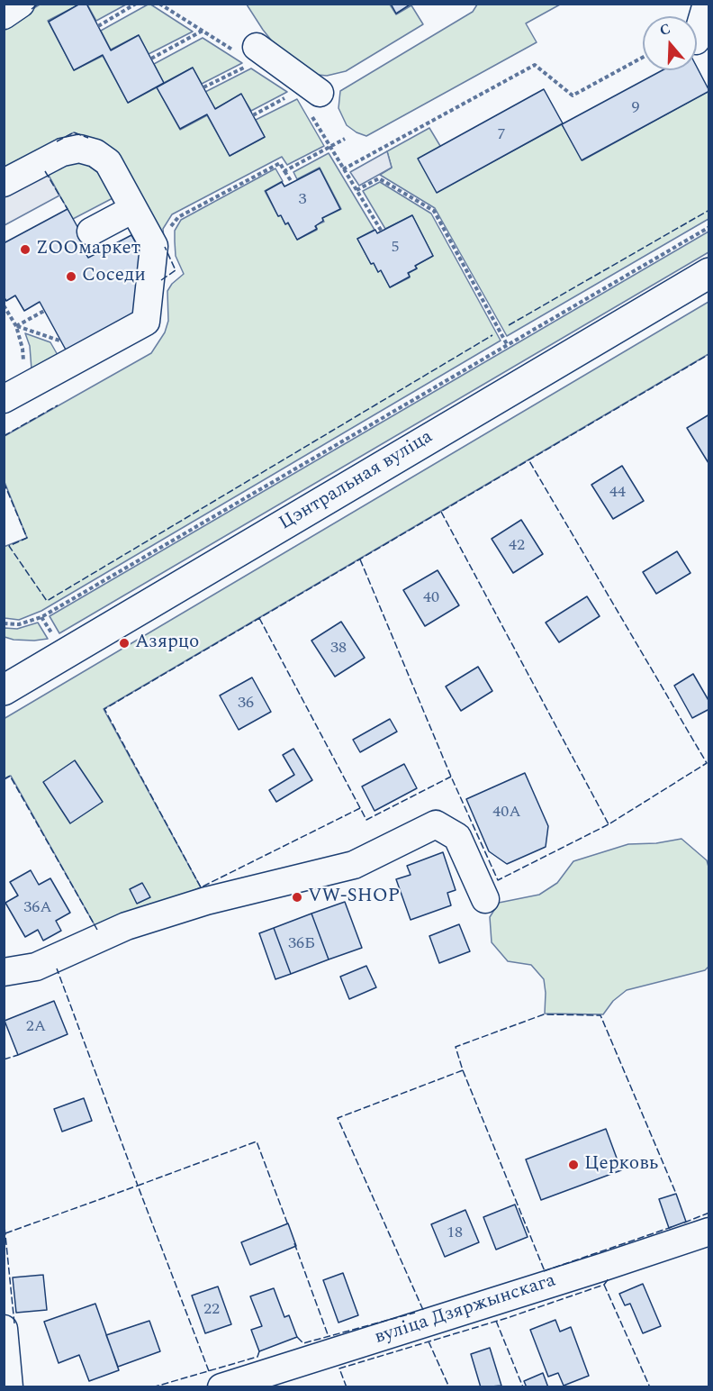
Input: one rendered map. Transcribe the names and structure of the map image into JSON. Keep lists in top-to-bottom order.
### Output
{
  "streets": {
    "main road": ["Цэнтральная вуліца"],
    "street": ["вуліца Дзяржынскага"]
  },
  "places": [
    "ZOOмаркет",
    "Соседи",
    "Азярцо",
    "VW-SHOP",
    "Церковь"
  ],
  "house_numbers": [
    "9",
    "7",
    "3",
    "5",
    "44",
    "42",
    "40",
    "38",
    "36",
    "40А",
    "36А",
    "36Б",
    "2А",
    "18",
    "22"
  ],
  "north": "top"
}
